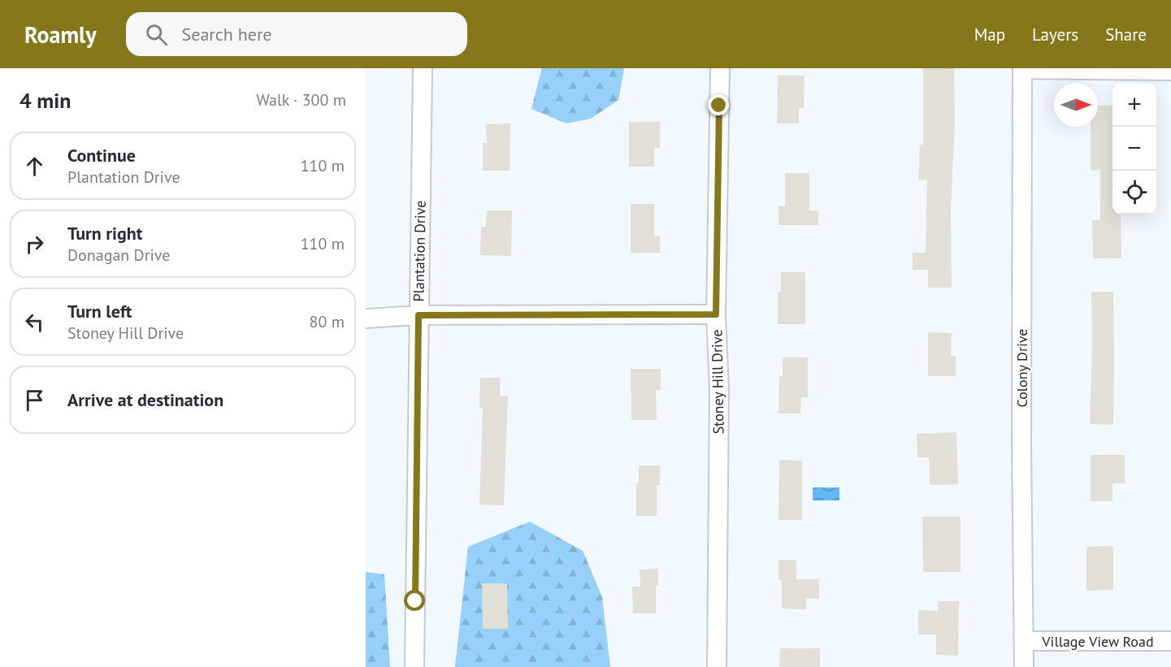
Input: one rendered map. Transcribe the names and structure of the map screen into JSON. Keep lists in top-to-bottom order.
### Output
{
  "streets": {
    "street": [
      "Plantation Drive",
      "Colony Drive",
      "Stoney Hill Drive",
      "Village View Road"
    ]
  },
  "crossings": [
    ["Colony Drive", "Village View Road"]
  ],
  "north": "right",
  "page": {
    "header": "Roamly",
    "search": "Search here",
    "nav": ["Map", "Layers", "Share"],
    "heading": ["4 min", "Walk · 300 m"],
    "map_buttons": ["+", "−"],
    "list": [
      ["Continue", "Plantation Drive", "110 m"],
      ["Turn right", "Donagan Drive", "110 m"],
      ["Turn left", "Stoney Hill Drive", "80 m"],
      "Arrive at destination"
    ]
  }
}
